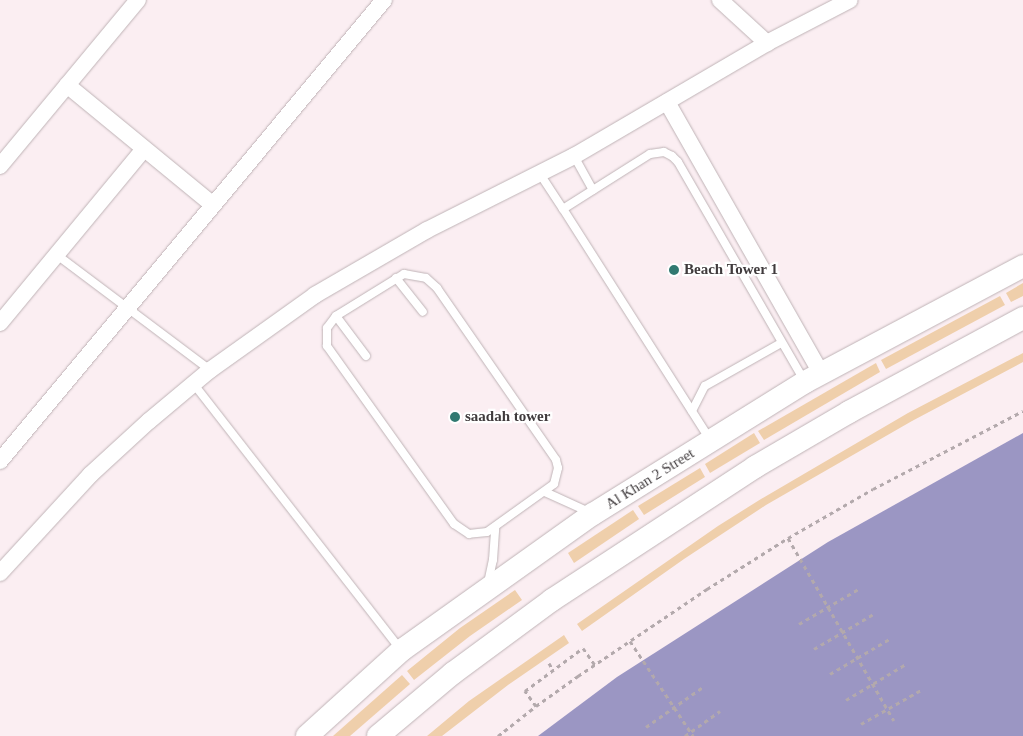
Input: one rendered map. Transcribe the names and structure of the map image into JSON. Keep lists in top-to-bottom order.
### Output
{
  "streets": {
    "main road": ["Al Khan 2 Street"]
  },
  "places": ["Beach Tower 1", "saadah tower"]
}
